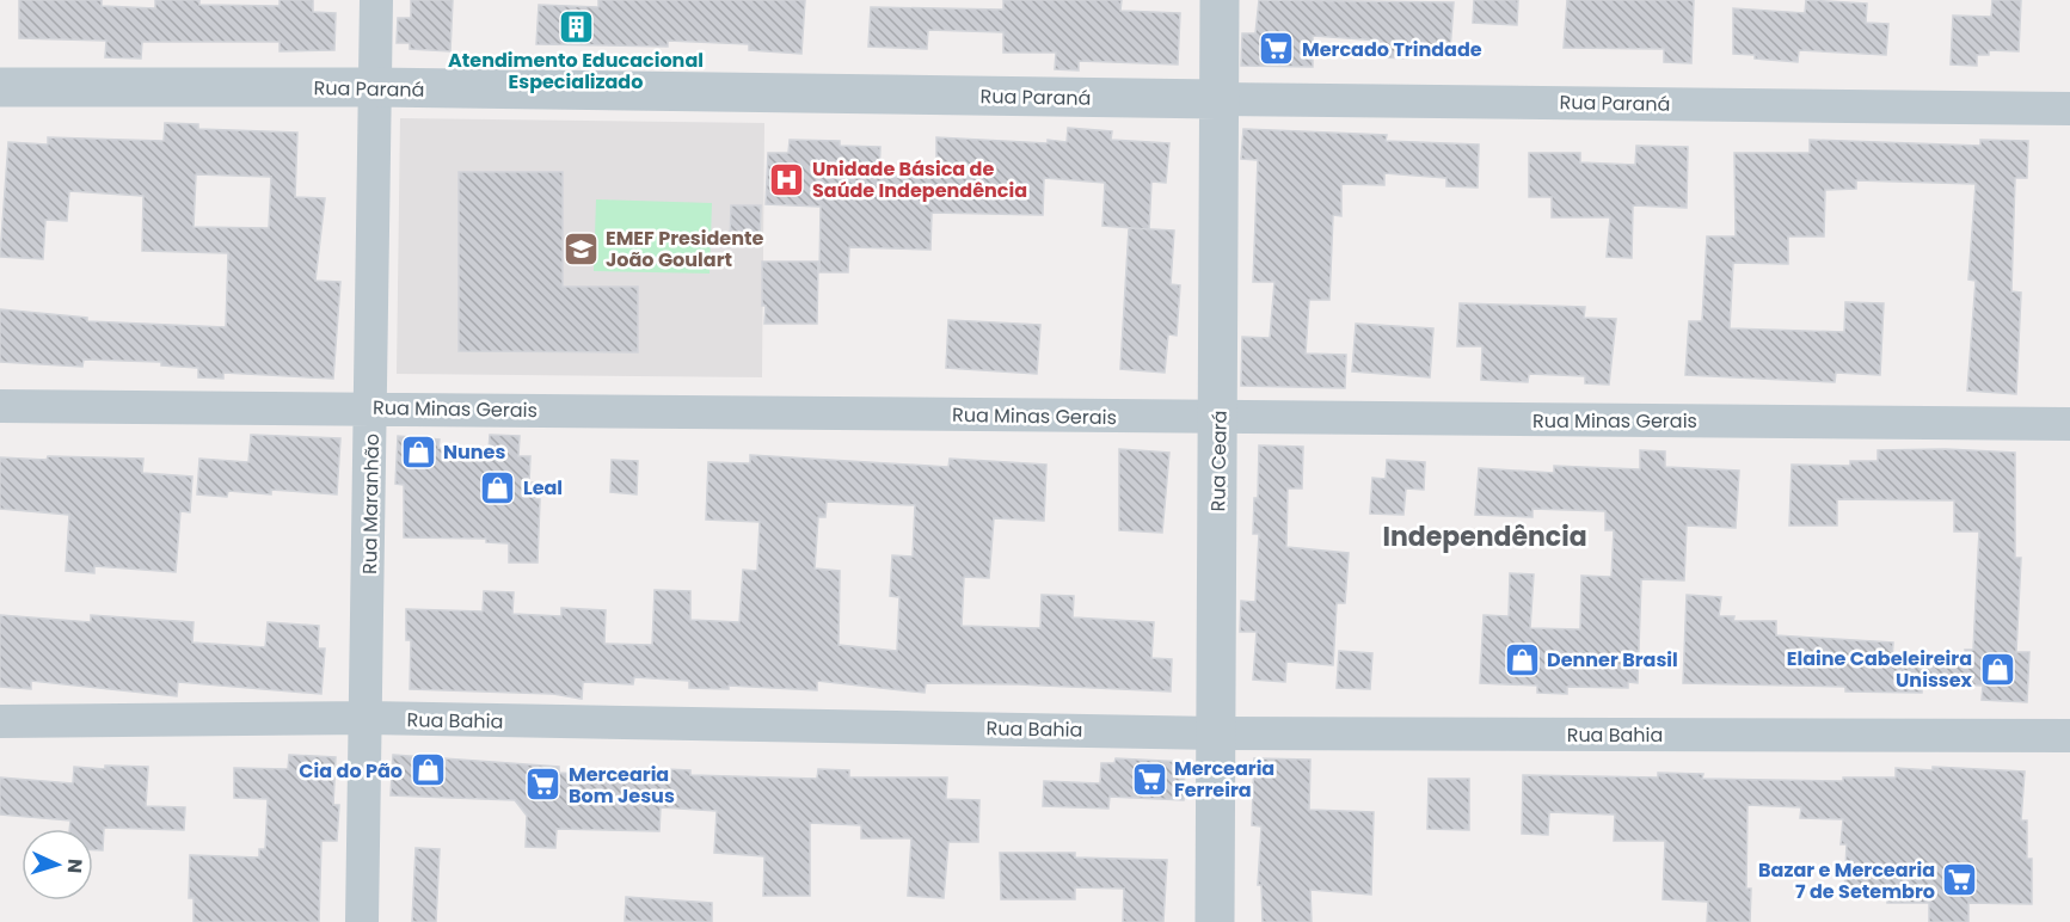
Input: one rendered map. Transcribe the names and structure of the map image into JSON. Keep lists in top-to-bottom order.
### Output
{
  "streets": {
    "street": [
      "Rua Paraná",
      "Rua Minas Gerais",
      "Rua Ceará",
      "Rua Maranhão",
      "Rua Bahia"
    ]
  },
  "crossings": [
    ["Rua Paraná", "Rua Ceará"],
    ["Rua Paraná", "Rua Maranhão"],
    ["Rua Minas Gerais", "Rua Ceará"],
    ["Rua Minas Gerais", "Rua Maranhão"],
    ["Rua Ceará", "Rua Bahia"],
    ["Rua Maranhão", "Rua Bahia"]
  ],
  "districts": ["Independência"],
  "places": {
    "building": ["Atendimento Educacional Especializado"],
    "supermarket": [
      "Mercado Trindade",
      "Mercearia Ferreira",
      "Mercearia Bom Jesus",
      "Bazar e Mercearia 7 de Setembro"
    ],
    "hospital": ["Unidade Básica de Saúde Independência"],
    "school or university": ["EMEF Presidente João Goulart"],
    "shop": [
      "Nunes",
      "Leal",
      "Denner Brasil",
      "Elaine Cabeleireira Unissex",
      "Cia do Pão"
    ]
  },
  "north": "right"
}
